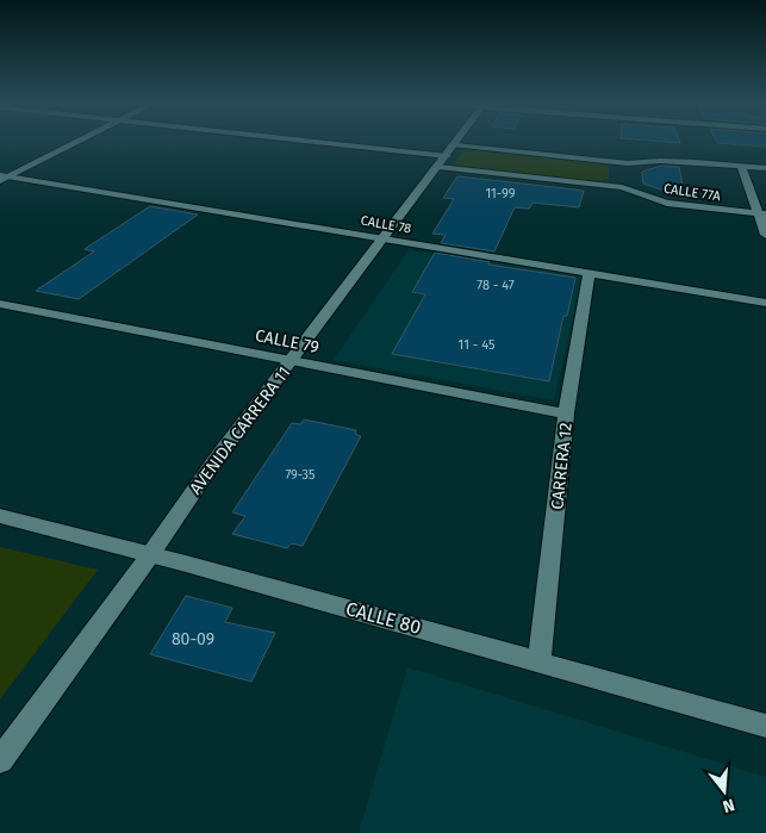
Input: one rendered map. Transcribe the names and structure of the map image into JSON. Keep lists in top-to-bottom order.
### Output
{
  "streets": {
    "street": [
      "CALLE 77A",
      "CALLE 78",
      "CALLE 79",
      "AVENIDA CARRERA 11",
      "CARRERA 12",
      "CALLE 80"
    ]
  },
  "crossings": [
    ["CALLE 77A", "AVENIDA CARRERA 11"],
    ["CALLE 78", "AVENIDA CARRERA 11"],
    ["CALLE 78", "CARRERA 12"],
    ["CALLE 79", "AVENIDA CARRERA 11"],
    ["CALLE 79", "CARRERA 12"],
    ["AVENIDA CARRERA 11", "CALLE 80"],
    ["CARRERA 12", "CALLE 80"]
  ],
  "house_numbers": [
    "11-99",
    "78 - 47",
    "11 - 45",
    "79-35",
    "80-09"
  ],
  "north": "bottom"
}
